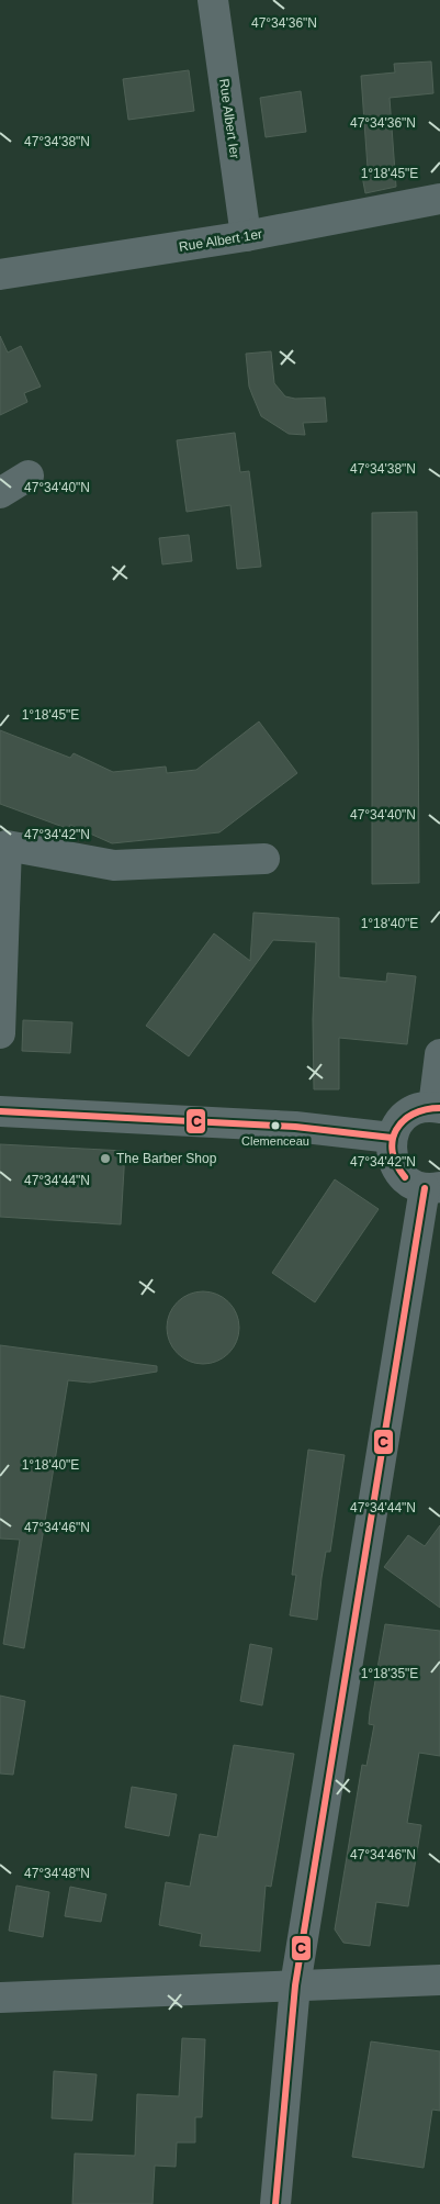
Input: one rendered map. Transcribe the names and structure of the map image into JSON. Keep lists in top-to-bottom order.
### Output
{
  "streets": {
    "street": ["Rue Albert Ier", "Rue Albert 1er"]
  },
  "crossings": [
    ["Rue Albert Ier", "Rue Albert 1er"]
  ],
  "places": ["Clemenceau", "The Barber Shop"],
  "lines": ["transit line C"],
  "coordinates": [
    "47°34'36\"N",
    "47°34'38\"N",
    "1°18'45\"E",
    "47°34'40\"N",
    "47°34'42\"N",
    "1°18'40\"E",
    "47°34'44\"N",
    "47°34'46\"N",
    "1°18'35\"E",
    "47°34'48\"N"
  ]
}
